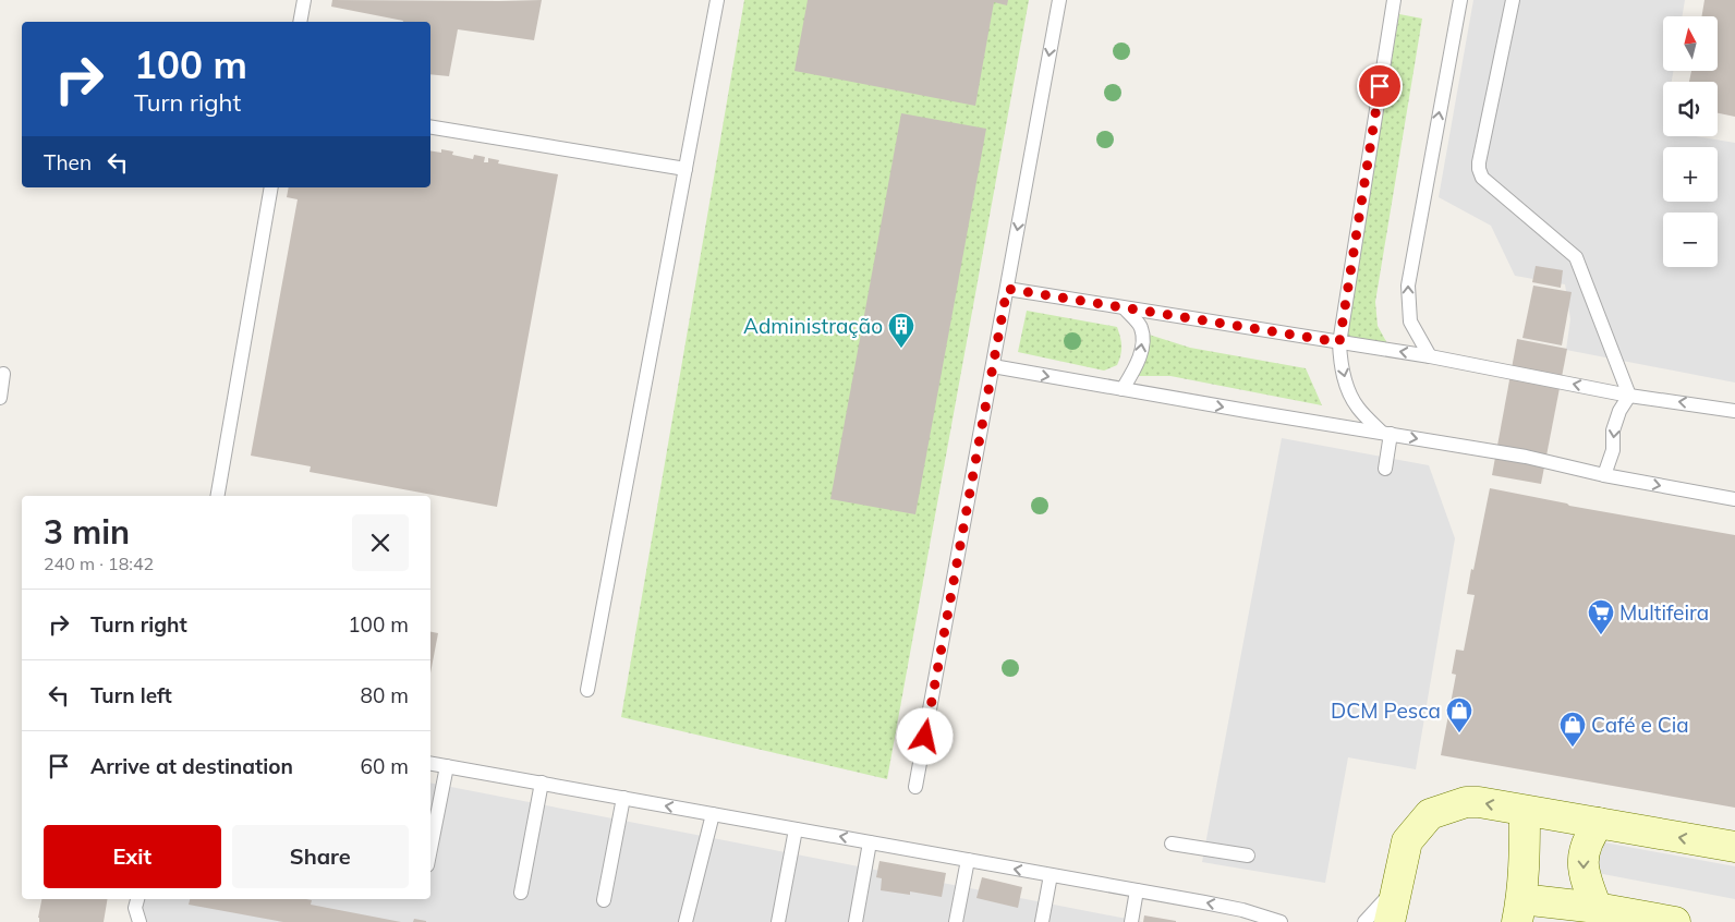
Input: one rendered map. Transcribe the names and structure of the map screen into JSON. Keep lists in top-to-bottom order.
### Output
{
  "places": {
    "building": ["Administração"],
    "supermarket": ["Multifeira"],
    "shop": ["DCM Pesca", "Café e Cia"]
  },
  "north": "top",
  "page": {
    "map_buttons": ["+", "−"],
    "turn": ["100 m", "Turn right"],
    "then": "Then",
    "heading": ["3 min", "240 m · 18:42"],
    "list": [
      {
        "name": "Turn right",
        "value": "100 m"
      },
      {
        "name": "Turn left",
        "value": "80 m"
      },
      {
        "name": "Arrive at destination",
        "value": "60 m"
      }
    ],
    "buttons": ["Exit", "Share"]
  }
}
